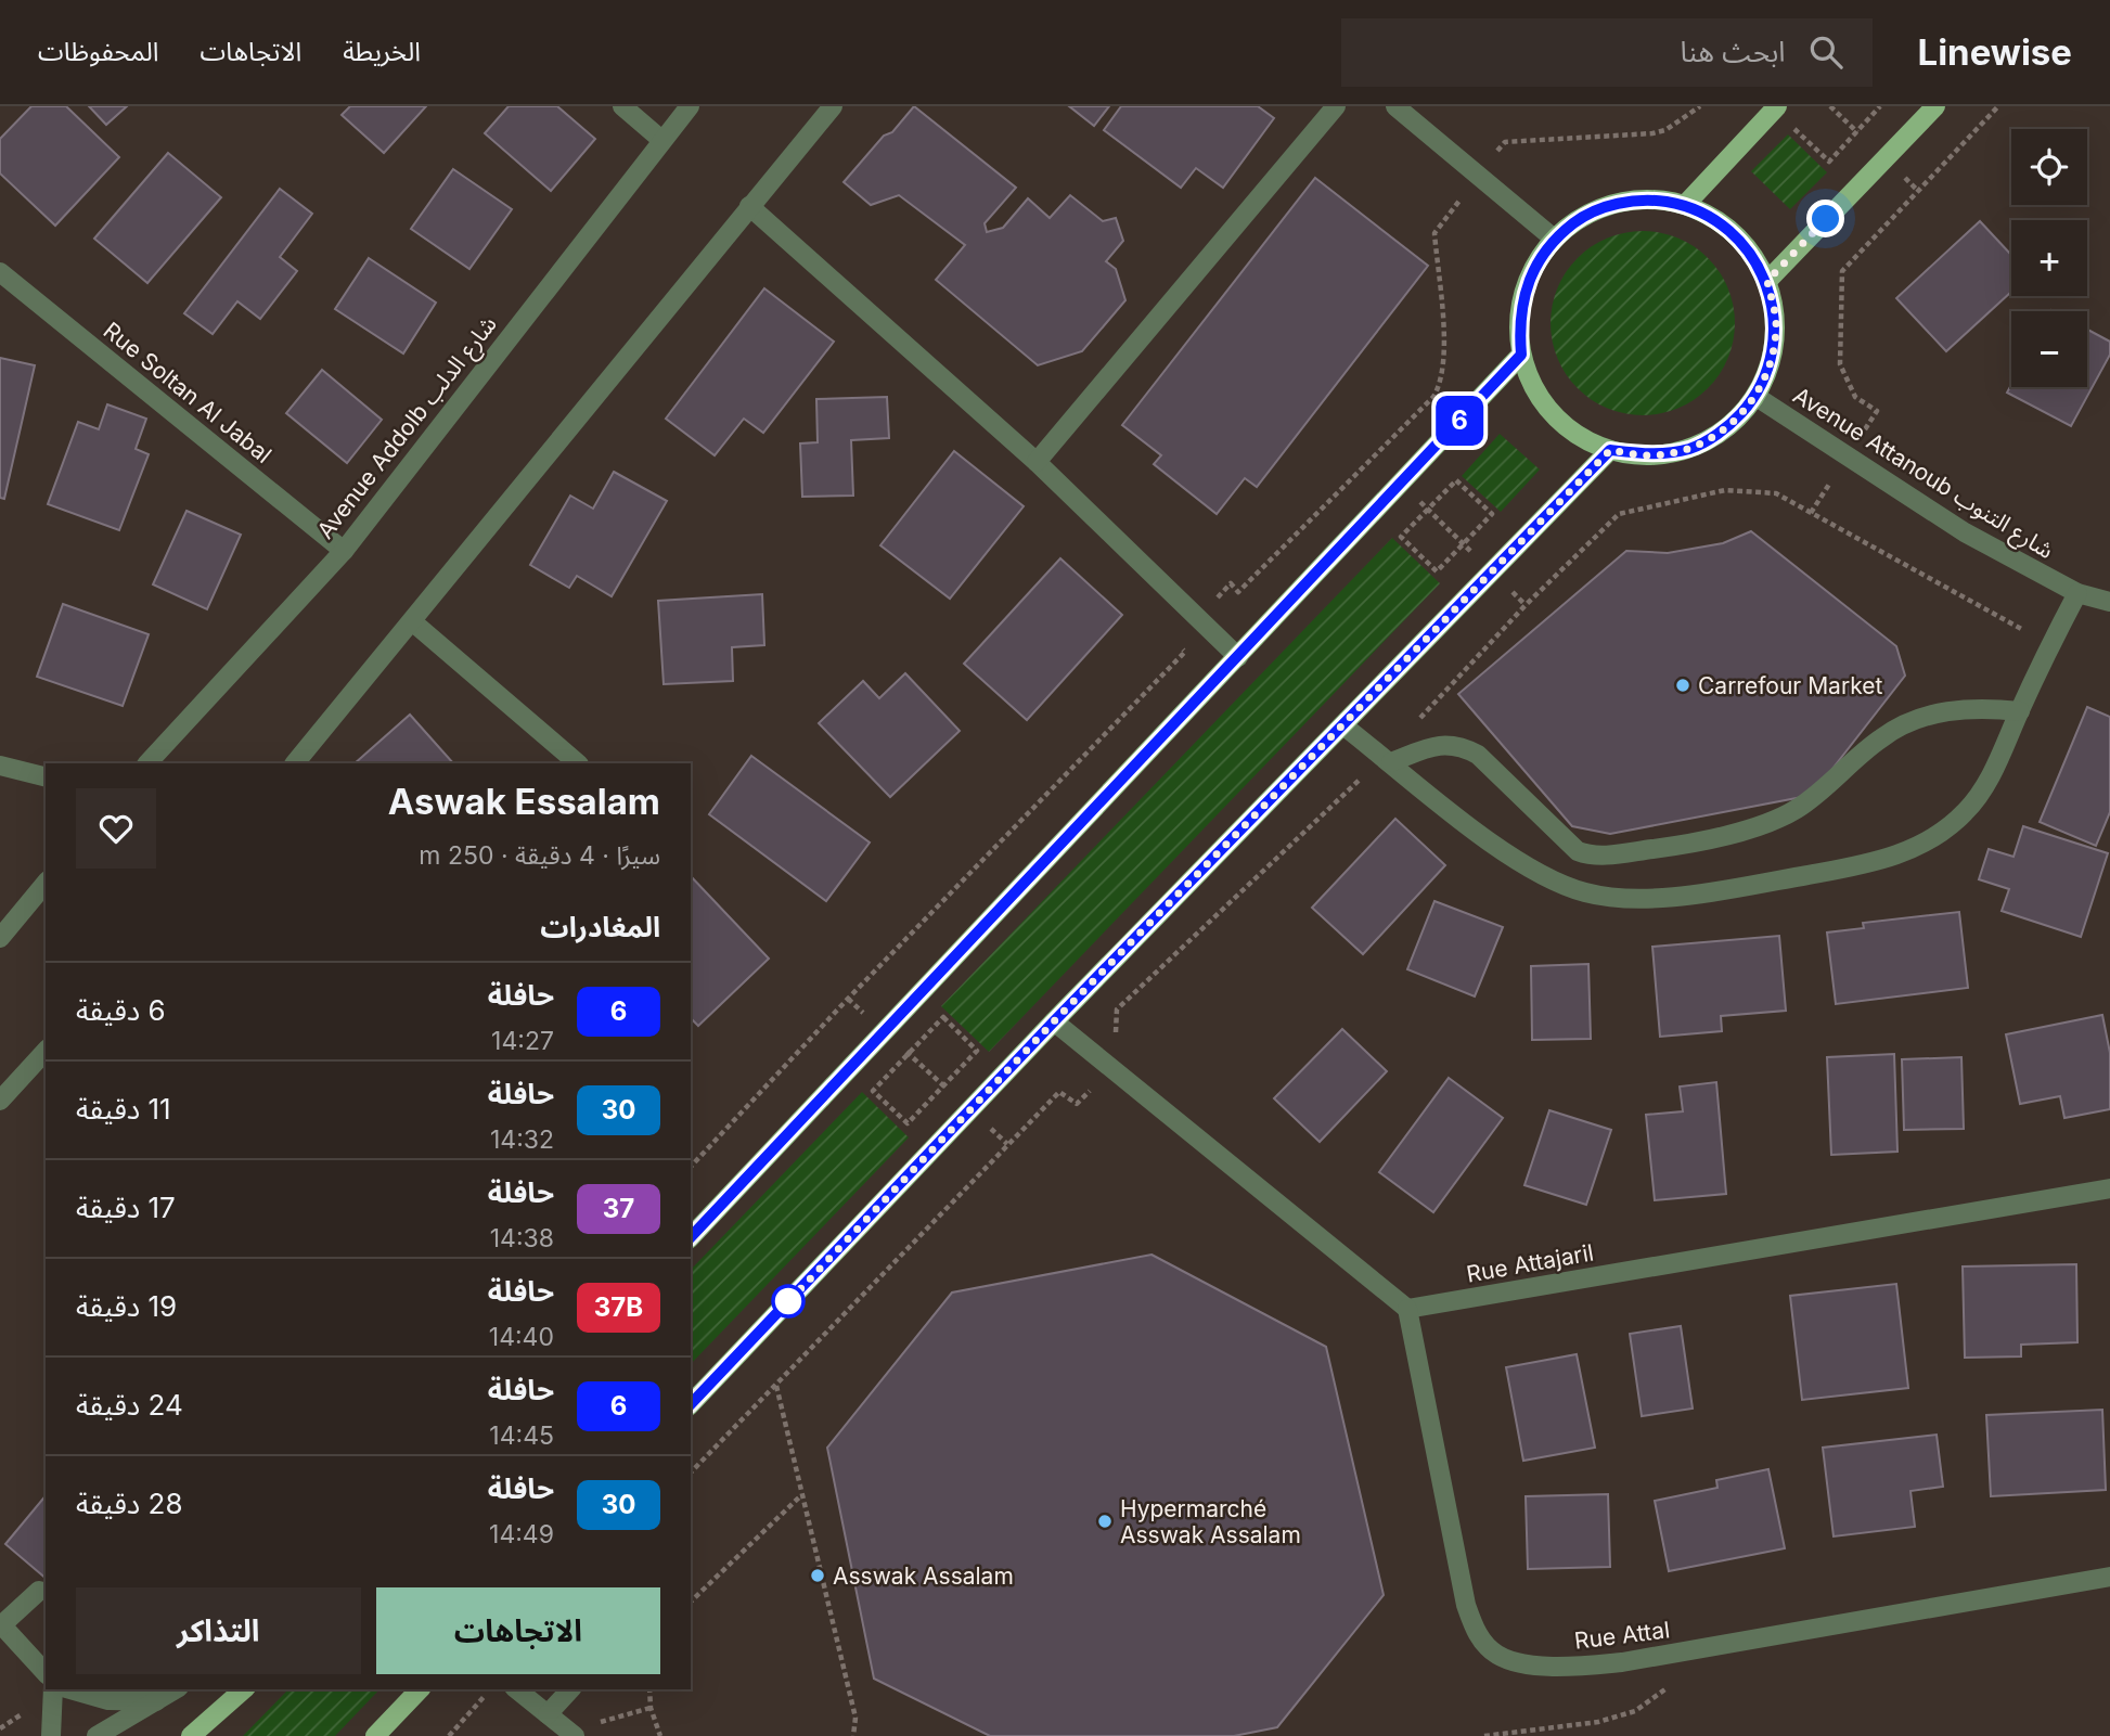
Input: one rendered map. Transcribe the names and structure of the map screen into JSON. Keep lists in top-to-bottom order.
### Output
{
  "streets": {
    "street": [
      "Rue Soltan Al Jabal",
      "Avenue Addolb شارع الدلب",
      "Avenue Attanoub شارع التنوب",
      "Rue Attajaril",
      "Rue Attal"
    ]
  },
  "crossings": [
    ["Rue Soltan Al Jabal", "Avenue Addolb شارع الدلب"],
    ["Rue Attajaril", "Rue Attal"]
  ],
  "places": ["Carrefour Market", "Hypermarché Asswak Assalam", "Asswak Assalam"],
  "lines": ["bus line 6"],
  "page": {
    "header": "Linewise",
    "search": "ابحث هنا",
    "nav": ["الخريطة", "الاتجاهات", "المحفوظات"],
    "on_map": "6",
    "map_buttons": ["+", "−"],
    "heading": [
      ["Aswak Essalam", "سيرًا · 4 دقيقة · 250 m"],
      "المغادرات"
    ],
    "list": [
      {
        "mark": "6",
        "name": "حافلة",
        "note": "14:27",
        "value": "6 دقيقة"
      },
      {
        "mark": "30",
        "name": "حافلة",
        "note": "14:32",
        "value": "11 دقيقة"
      },
      {
        "mark": "37",
        "name": "حافلة",
        "note": "14:38",
        "value": "17 دقيقة"
      },
      {
        "mark": "37B",
        "name": "حافلة",
        "note": "14:40",
        "value": "19 دقيقة"
      },
      {
        "mark": "6",
        "name": "حافلة",
        "note": "14:45",
        "value": "24 دقيقة"
      },
      {
        "mark": "30",
        "name": "حافلة",
        "note": "14:49",
        "value": "28 دقيقة"
      }
    ],
    "buttons": ["الاتجاهات", "التذاكر"]
  }
}
